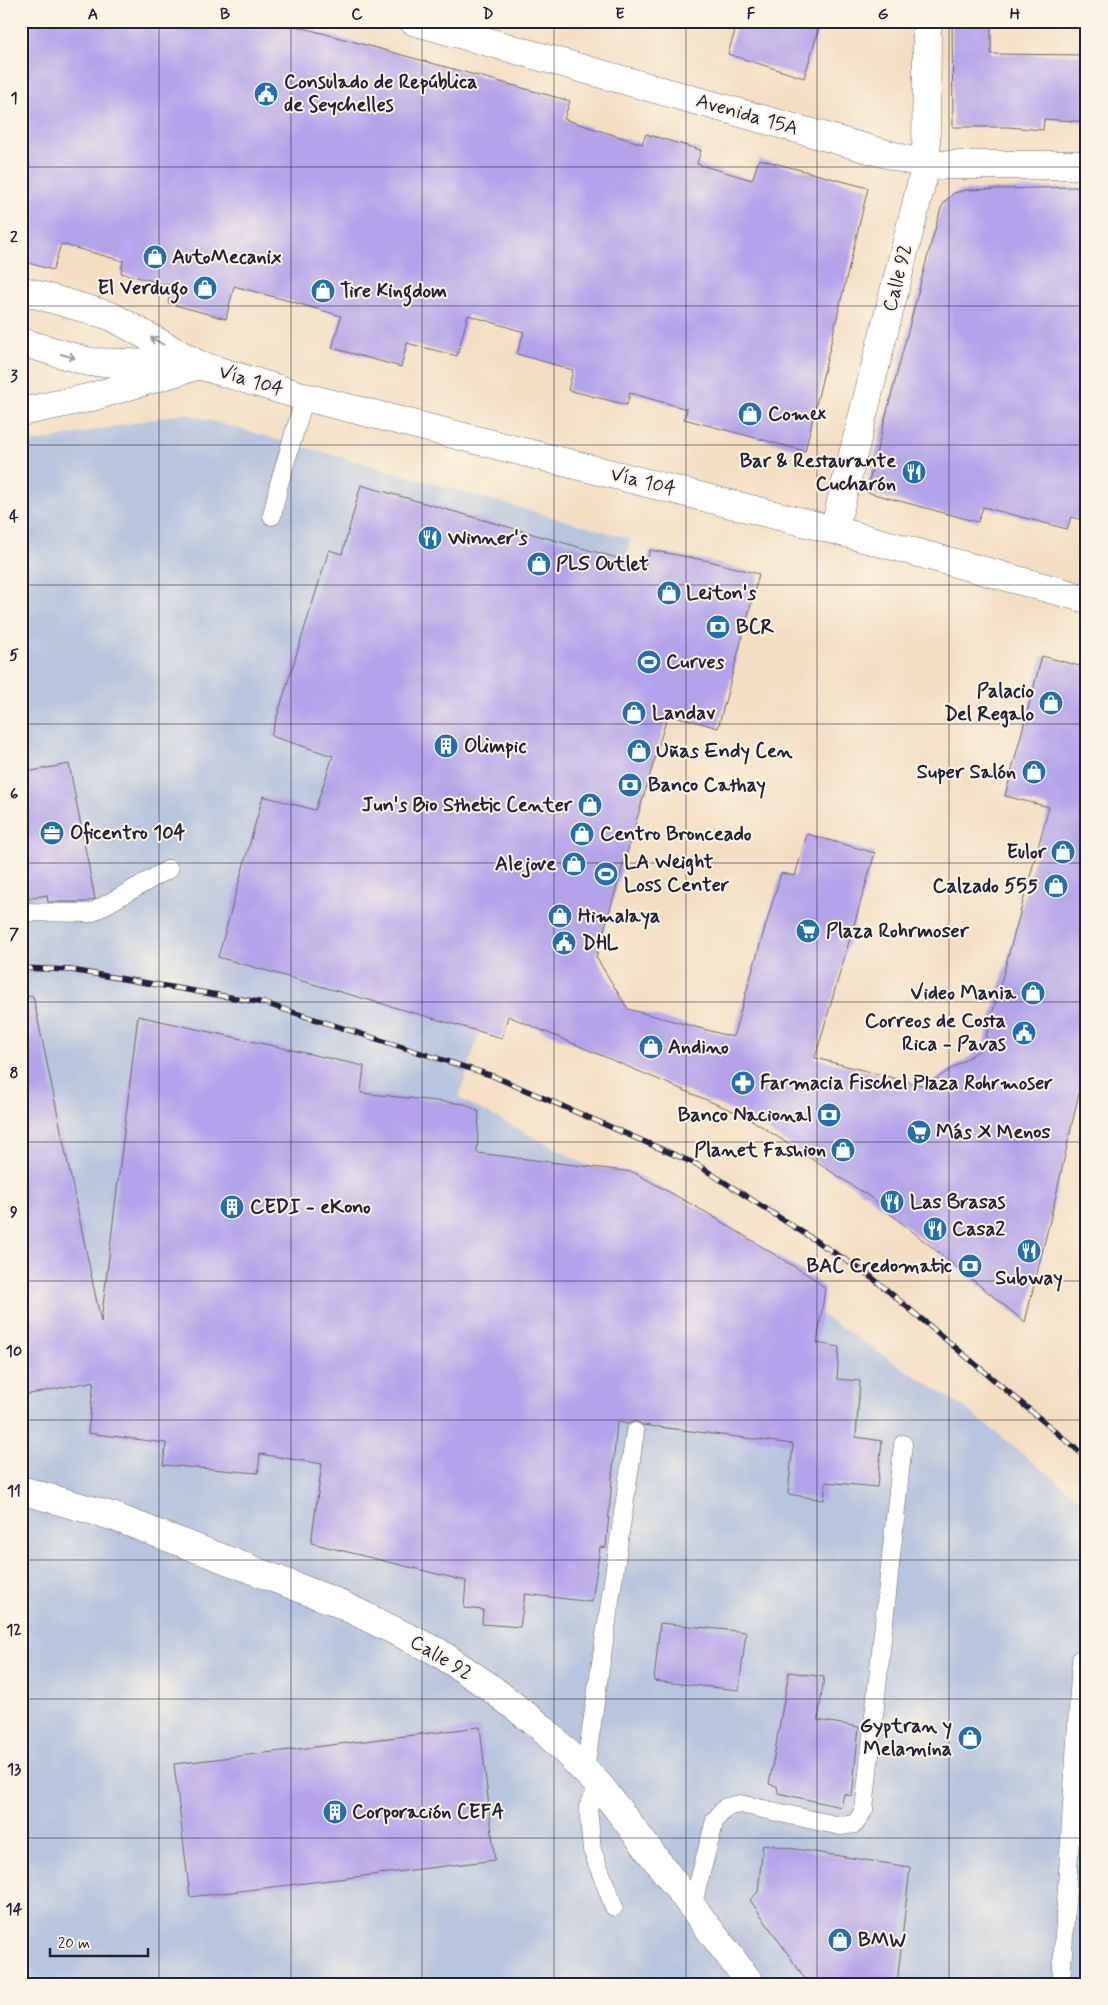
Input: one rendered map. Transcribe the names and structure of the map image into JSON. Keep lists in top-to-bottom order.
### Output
{
  "streets": {
    "street": ["Avenida 15A", "Calle 92", "Vía 104"]
  },
  "crossings": [
    ["Avenida 15A", "Calle 92"],
    ["Calle 92", "Vía 104"]
  ],
  "places": {
    "public building": ["Consulado de República de Seychelles", "DHL", "Correos de Costa Rica - Pavas"],
    "shop": [
      "AutoMecanix",
      "El Verdugo",
      "Tire Kingdom",
      "Comex",
      "PLS Outlet",
      "Leiton's",
      "Palacio Del Regalo",
      "Landav",
      "Uñas Endy Cen",
      "Super Salón",
      "Jun's Bio Sthetic Center",
      "Centro Bronceado",
      "Eulor",
      "Alejove",
      "Calzado 555",
      "Himalaya",
      "Video Mania",
      "Andino",
      "Planet Fashion",
      "Gyptran y Melamina",
      "BMW"
    ],
    "restaurant": [
      "Bar & Restaurante Cucharón",
      "Winner's",
      "Las Brasas",
      "Casa2",
      "Subway"
    ],
    "bank": [
      "BCR",
      "Banco Cathay",
      "Banco Nacional",
      "BAC Credomatic"
    ],
    "sports": ["Curves", "LA Weight Loss Center"],
    "building": ["Olimpic", "CEDI - eKono", "Corporación CEFA"],
    "office": ["Oficentro 104"],
    "supermarket": ["Plaza Rohrmoser", "Más X Menos"],
    "pharmacy": ["Farmacia Fischel Plaza Rohrmoser"]
  },
  "scale_bar": "20 m",
  "grid": {
    "columns": [
      "A",
      "B",
      "C",
      "D",
      "E",
      "F",
      "G",
      "H"
    ],
    "rows": [
      "1",
      "2",
      "3",
      "4",
      "5",
      "6",
      "7",
      "8",
      "9",
      "10",
      "11",
      "12",
      "13",
      "14"
    ]
  }
}
